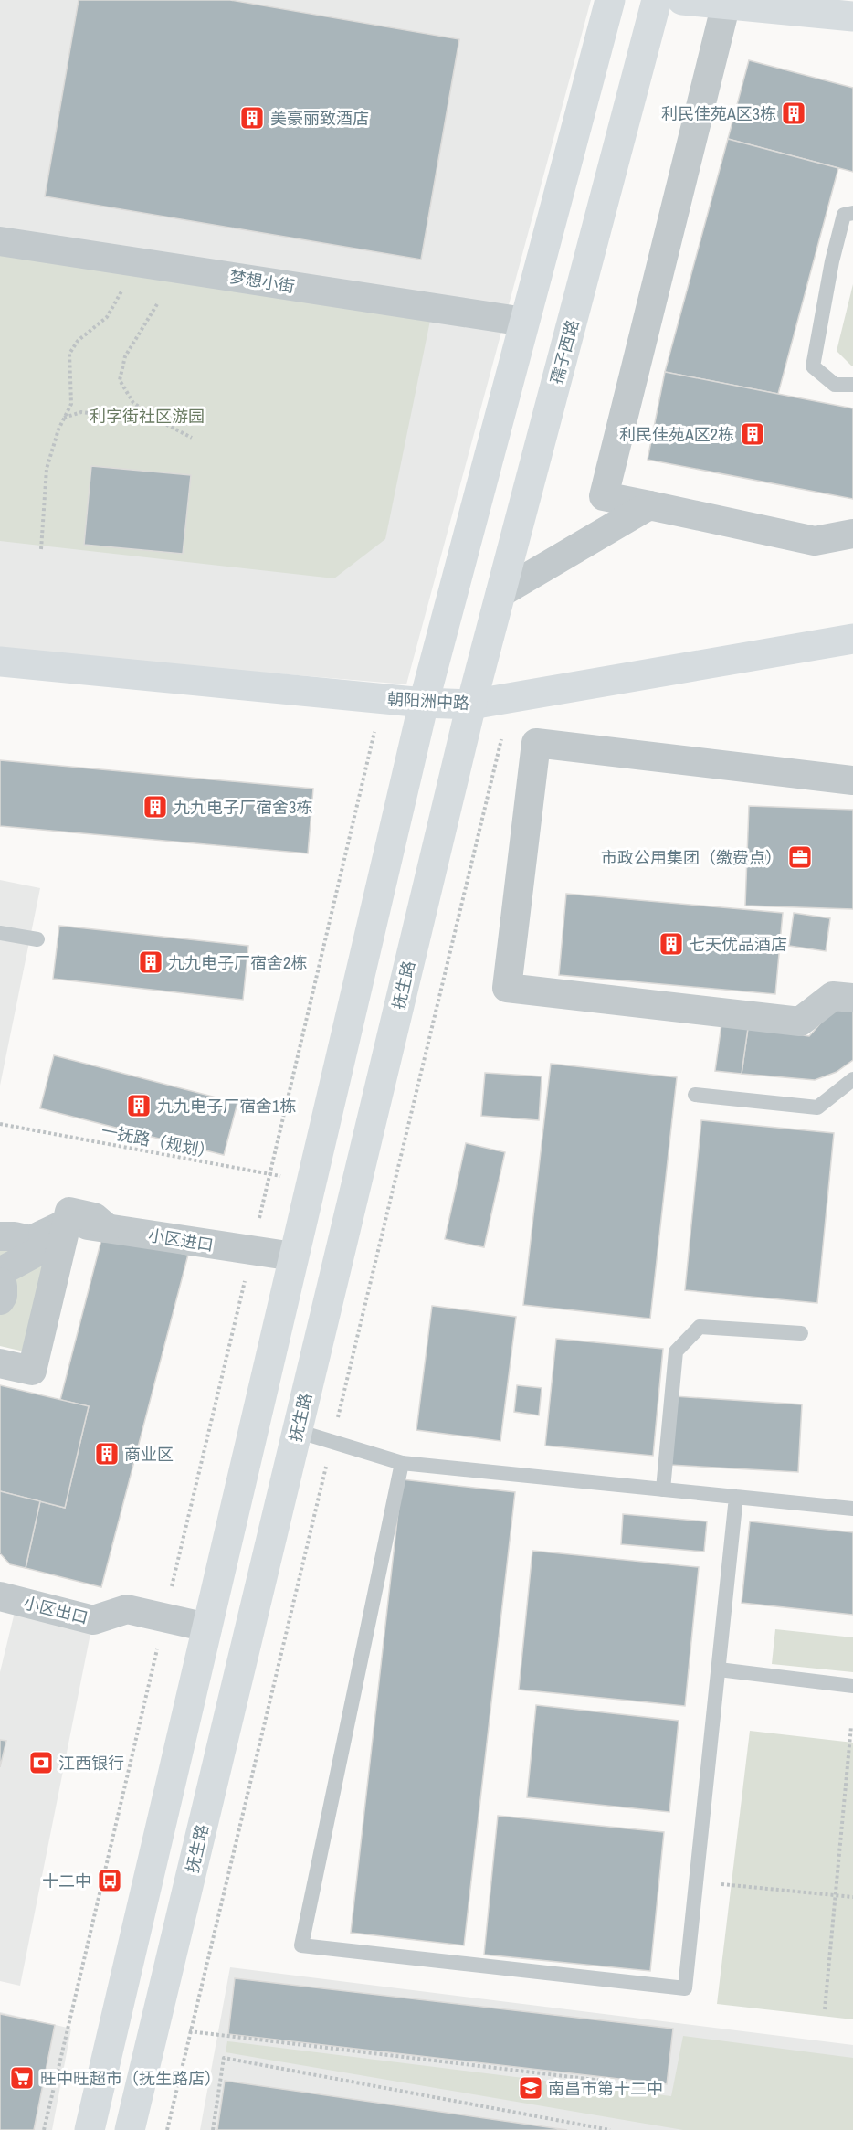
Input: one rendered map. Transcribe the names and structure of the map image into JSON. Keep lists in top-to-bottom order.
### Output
{
  "streets": {
    "main road": ["孺子西路", "朝阳洲中路", "抚生路"],
    "street": ["梦想小街", "小区进口", "小区出口"],
    "path": ["一抚路（规划）"]
  },
  "crossings": [
    ["孺子西路", "朝阳洲中路"],
    ["孺子西路", "抚生路"],
    ["朝阳洲中路", "抚生路"]
  ],
  "parks": ["利字街社区游园"],
  "places": {
    "building": [
      "利民佳苑A区3栋",
      "美豪丽致酒店",
      "利民佳苑A区2栋",
      "九九电子厂宿舍3栋",
      "七天优品酒店",
      "九九电子厂宿舍2栋",
      "九九电子厂宿舍1栋",
      "商业区"
    ],
    "office": ["市政公用集团（缴费点）"],
    "bank": ["江西银行"],
    "bus stop": ["十二中"],
    "supermarket": ["旺中旺超市（抚生路店）"],
    "school or university": ["南昌市第十二中"]
  }
}
